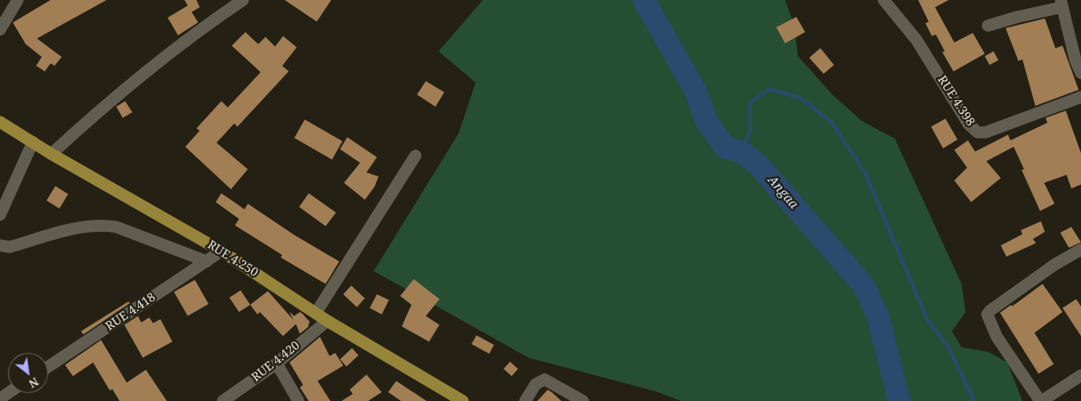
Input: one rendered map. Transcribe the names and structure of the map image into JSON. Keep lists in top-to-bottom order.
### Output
{
  "streets": {
    "main road": ["RUE 4.250"],
    "street": ["RUE 4.398", "RUE 4.418", "RUE 4.420"]
  },
  "crossings": [
    ["RUE 4.250", "RUE 4.418"],
    ["RUE 4.250", "RUE 4.420"]
  ],
  "water": ["Angaa"],
  "north": "bottom right"
}
